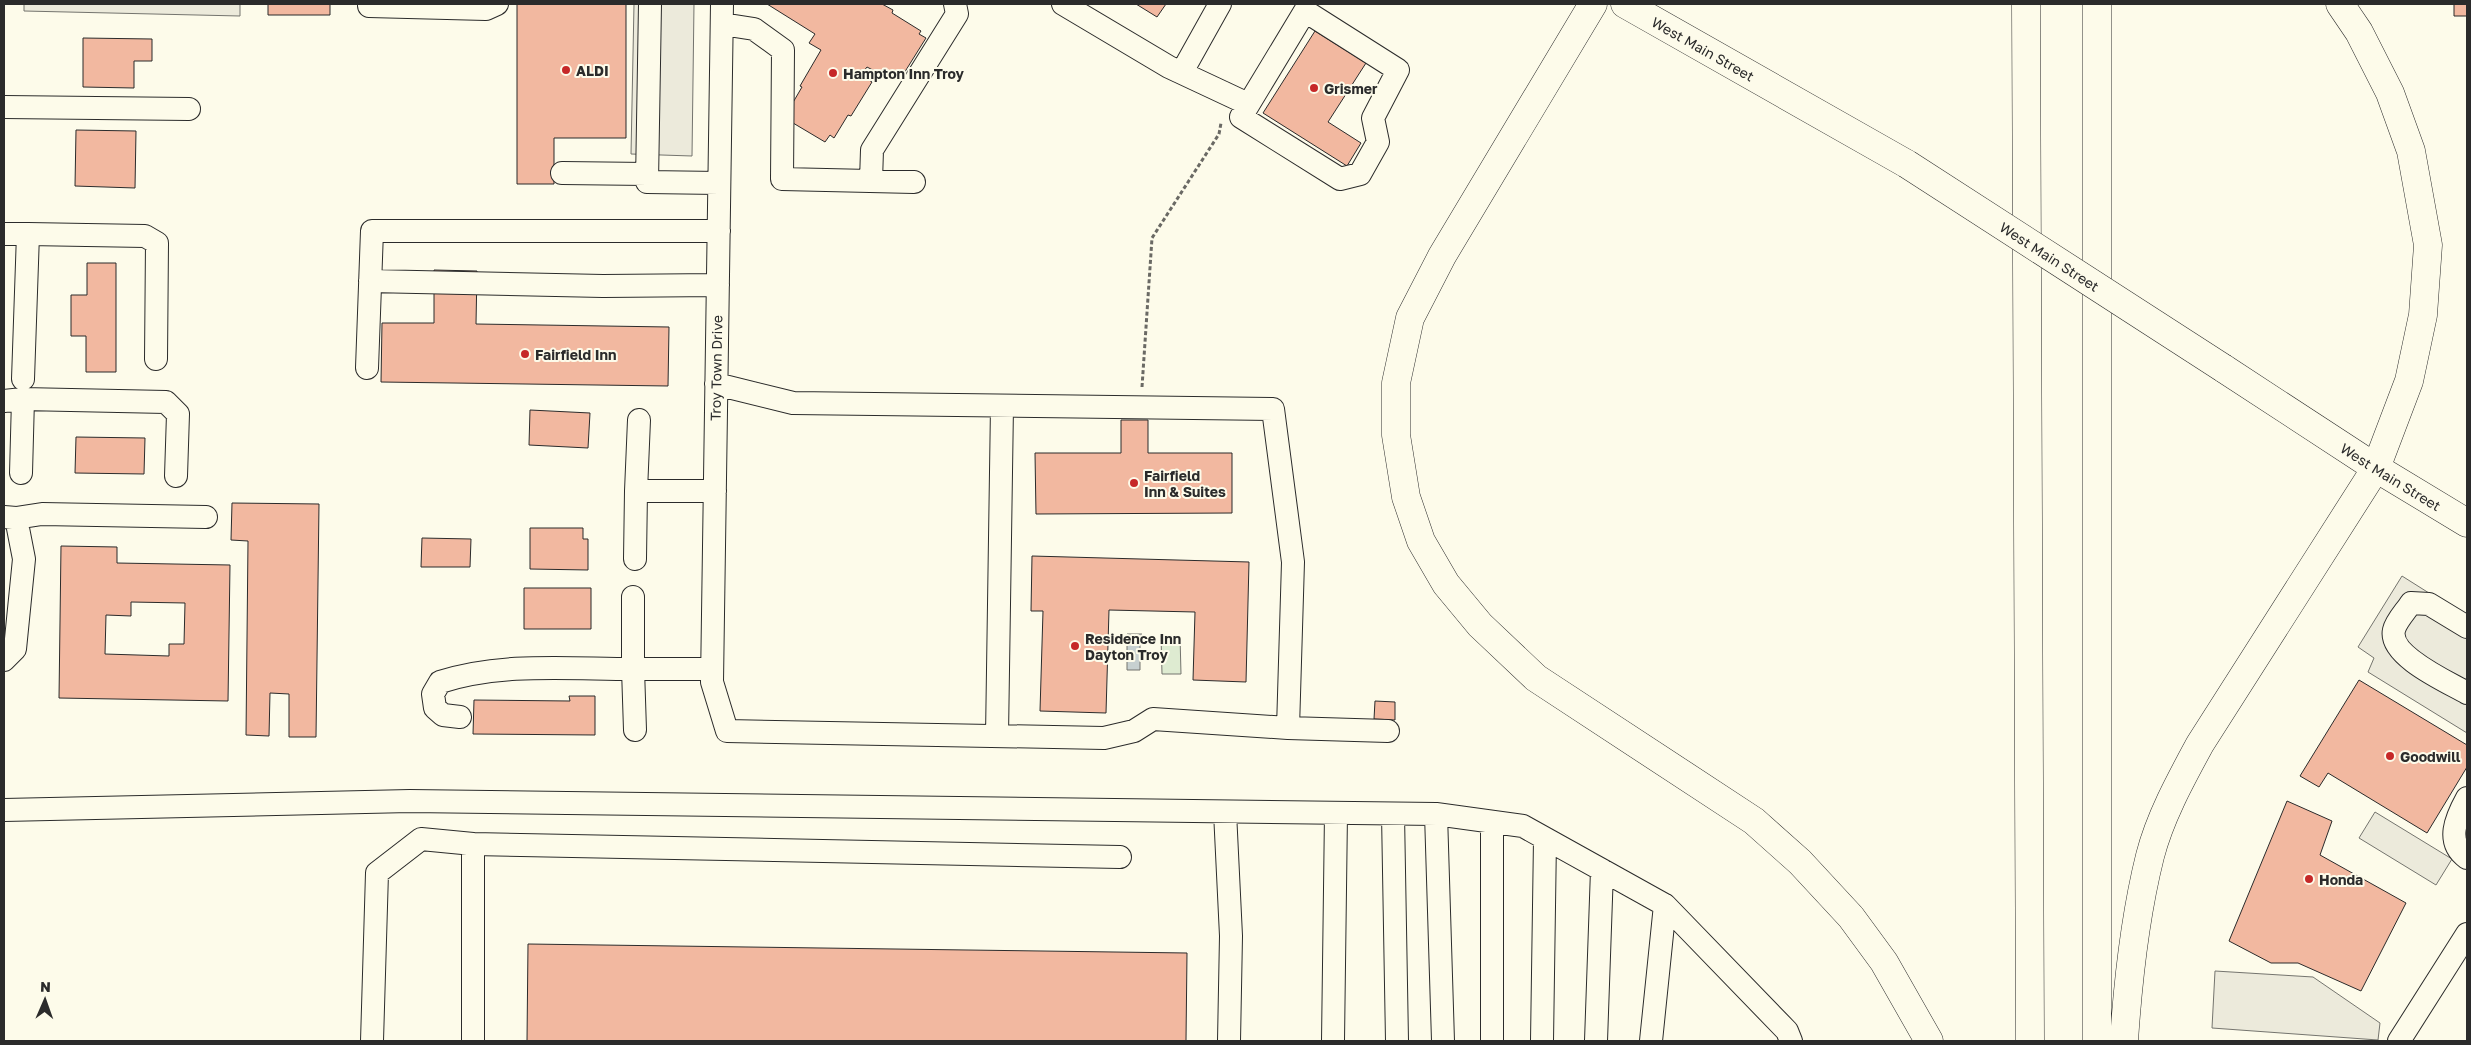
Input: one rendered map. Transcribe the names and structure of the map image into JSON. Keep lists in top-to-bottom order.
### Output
{
  "streets": {
    "main road": ["West Main Street"],
    "street": ["Troy Town Drive"]
  },
  "places": [
    "ALDI",
    "Hampton Inn Troy",
    "Grismer",
    "Fairfield Inn",
    "Fairfield Inn & Suites",
    "Residence Inn Dayton Troy",
    "Goodwill",
    "Honda"
  ],
  "north": "top"
}
